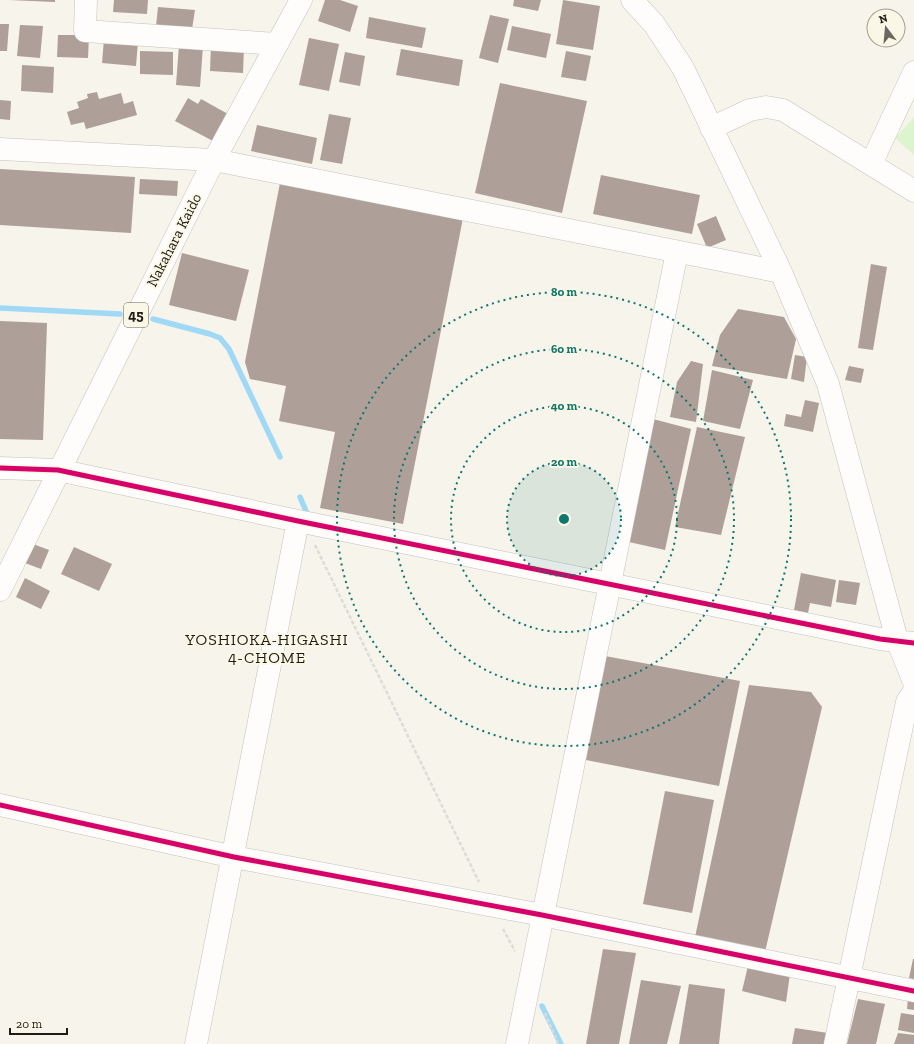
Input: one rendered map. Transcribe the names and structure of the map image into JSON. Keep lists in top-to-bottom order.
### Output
{
  "streets": {
    "street": ["Nakahara Kaido", "45"]
  },
  "districts": ["YOSHIOKA-HIGASHI 4-CHOME"],
  "scale_bar": "20 m",
  "north": "top",
  "rings": [
    "80 m",
    "60 m",
    "40 m",
    "20 m"
  ]
}
